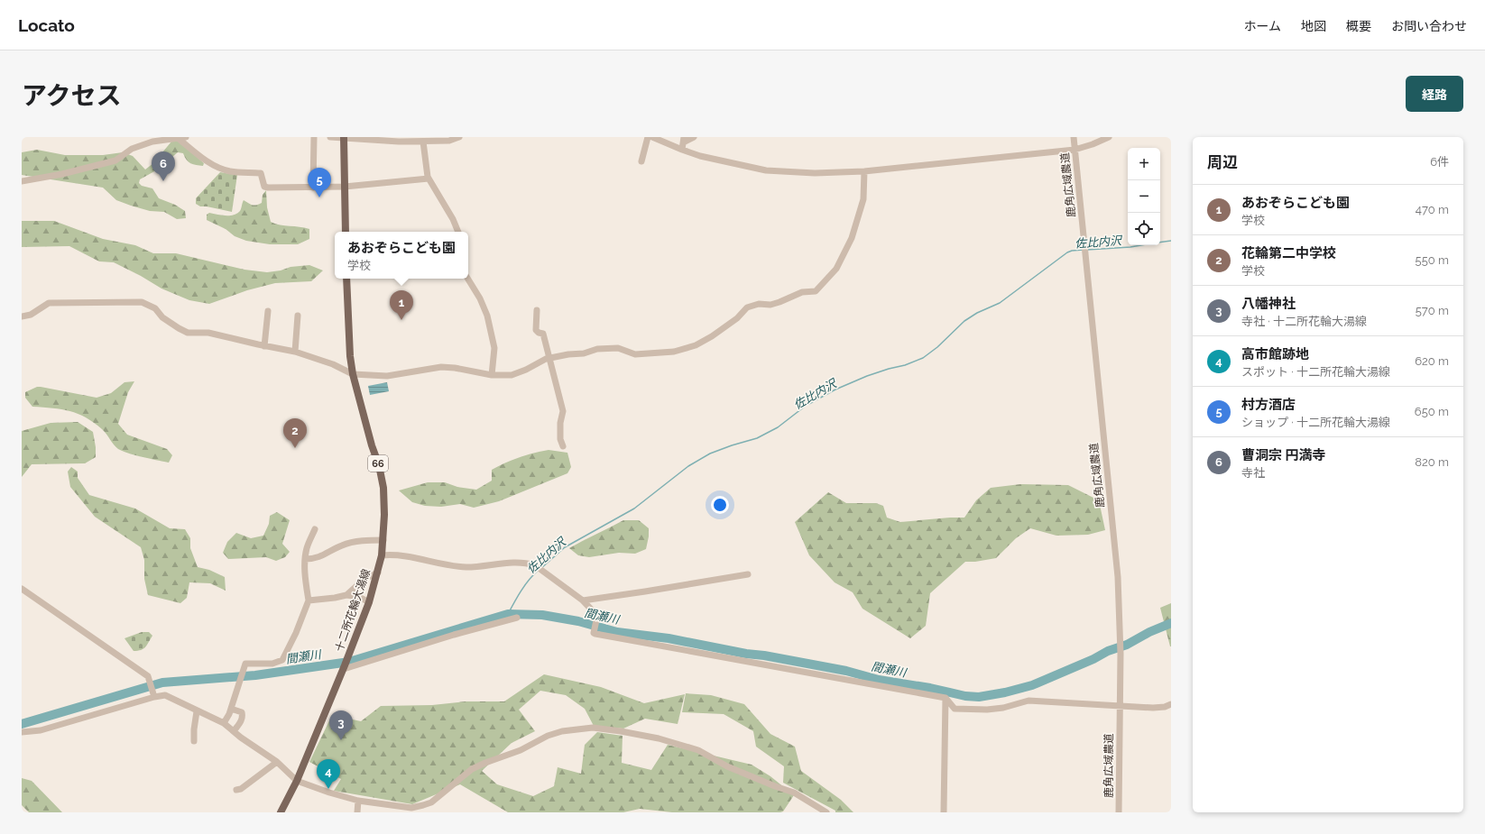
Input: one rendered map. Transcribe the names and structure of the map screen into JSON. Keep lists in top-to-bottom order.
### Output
{
  "streets": {
    "main road": ["66", "十二所花輪大湯線"],
    "street": ["鹿角広域農道"]
  },
  "water": ["佐比内沢", "間瀬川"],
  "page": {
    "header": "Locato",
    "nav": [
      "ホーム",
      "地図",
      "概要",
      "お問い合わせ"
    ],
    "title": "アクセス",
    "buttons": "経路",
    "heading": ["周辺", "6件"],
    "map_buttons": ["+", "−"],
    "pins": [
      "6",
      "5",
      "1",
      "2",
      "3",
      "4"
    ],
    "list": [
      {
        "mark": "1",
        "name": "あおぞらこども園",
        "note": "学校",
        "value": "470 m"
      },
      {
        "mark": "2",
        "name": "花輪第二中学校",
        "note": "学校",
        "value": "550 m"
      },
      {
        "mark": "3",
        "name": "八幡神社",
        "note": "寺社 · 十二所花輪大湯線",
        "value": "570 m"
      },
      {
        "mark": "4",
        "name": "高市館跡地",
        "note": "スポット · 十二所花輪大湯線",
        "value": "620 m"
      },
      {
        "mark": "5",
        "name": "村方酒店",
        "note": "ショップ · 十二所花輪大湯線",
        "value": "650 m"
      },
      {
        "mark": "6",
        "name": "曹洞宗 円満寺",
        "note": "寺社",
        "value": "820 m"
      }
    ],
    "popup": ["あおぞらこども園", "学校"]
  }
}
